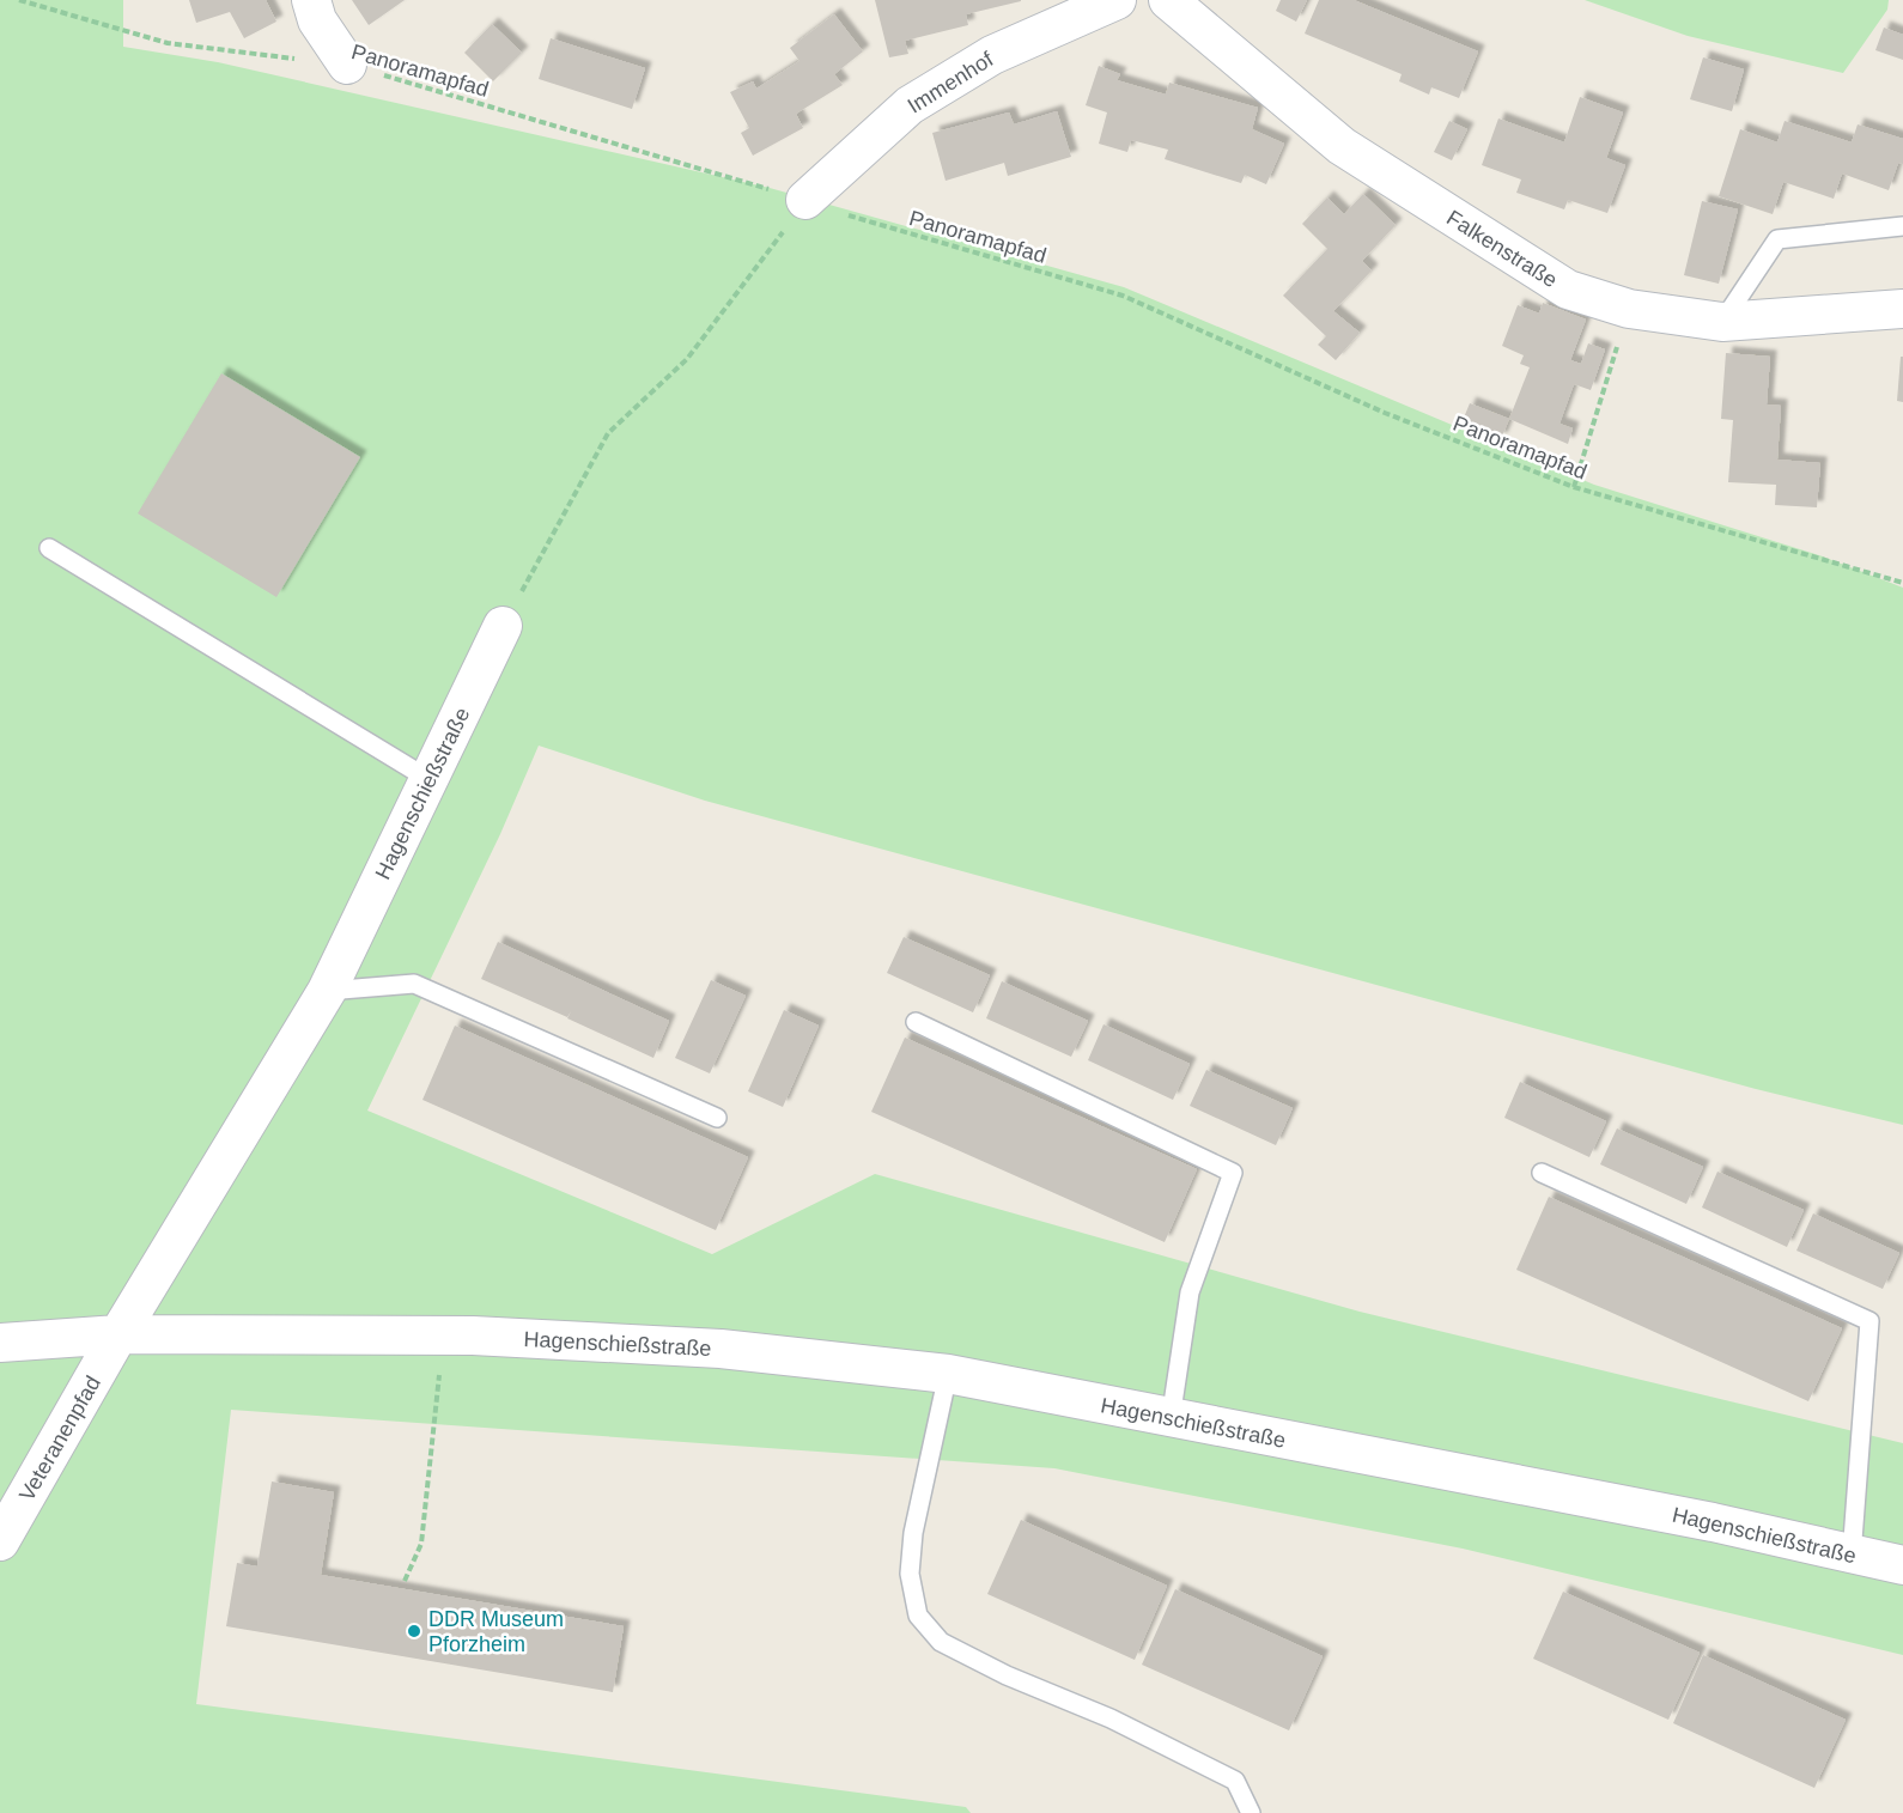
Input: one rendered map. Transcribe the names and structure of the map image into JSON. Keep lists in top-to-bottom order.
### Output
{
  "streets": {
    "street": [
      "Immenhof",
      "Falkenstraße",
      "Hagenschießstraße",
      "Veteranenpfad"
    ],
    "path": ["Panoramapfad"]
  },
  "crossings": [
    ["Panoramapfad", "Immenhof"],
    ["Hagenschießstraße", "Veteranenpfad"]
  ],
  "places": ["DDR Museum Pforzheim"]
}
